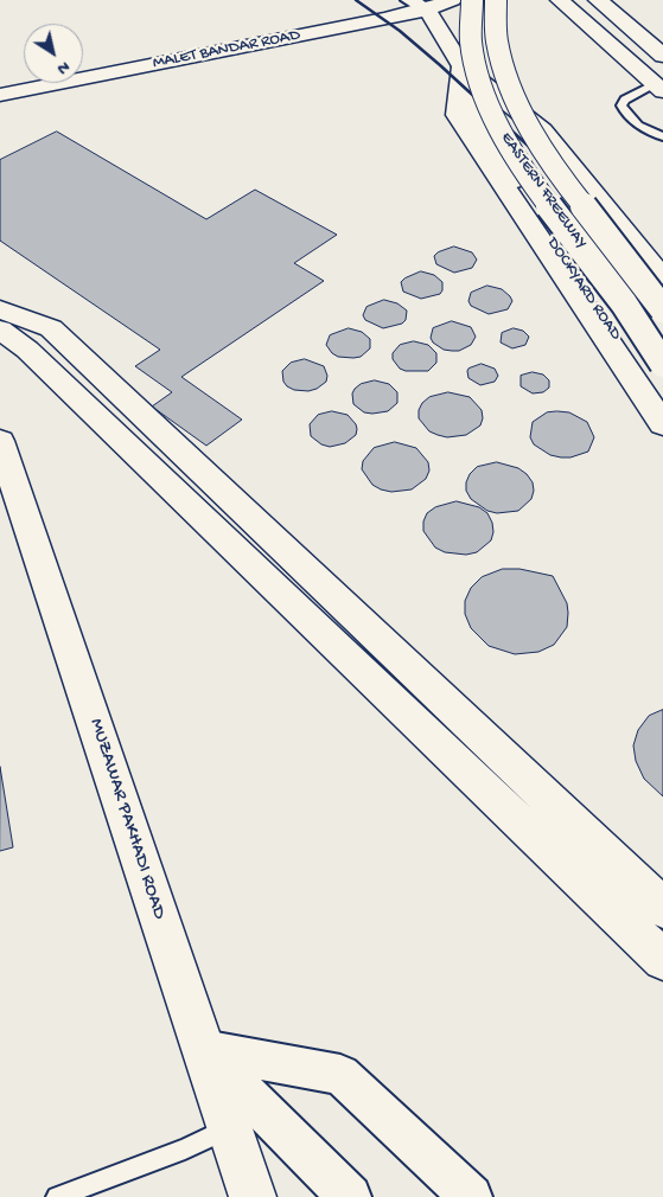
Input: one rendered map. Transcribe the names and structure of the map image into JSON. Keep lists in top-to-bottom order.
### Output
{
  "streets": {
    "main road": [
      "MALET BANDAR ROAD",
      "EASTERN FREEWAY",
      "DOCKYARD ROAD",
      "MUZAWAR PAKHADI ROAD"
    ]
  },
  "crossings": [
    ["MALET BANDAR ROAD", "DOCKYARD ROAD"]
  ],
  "north": "bottom right"
}
